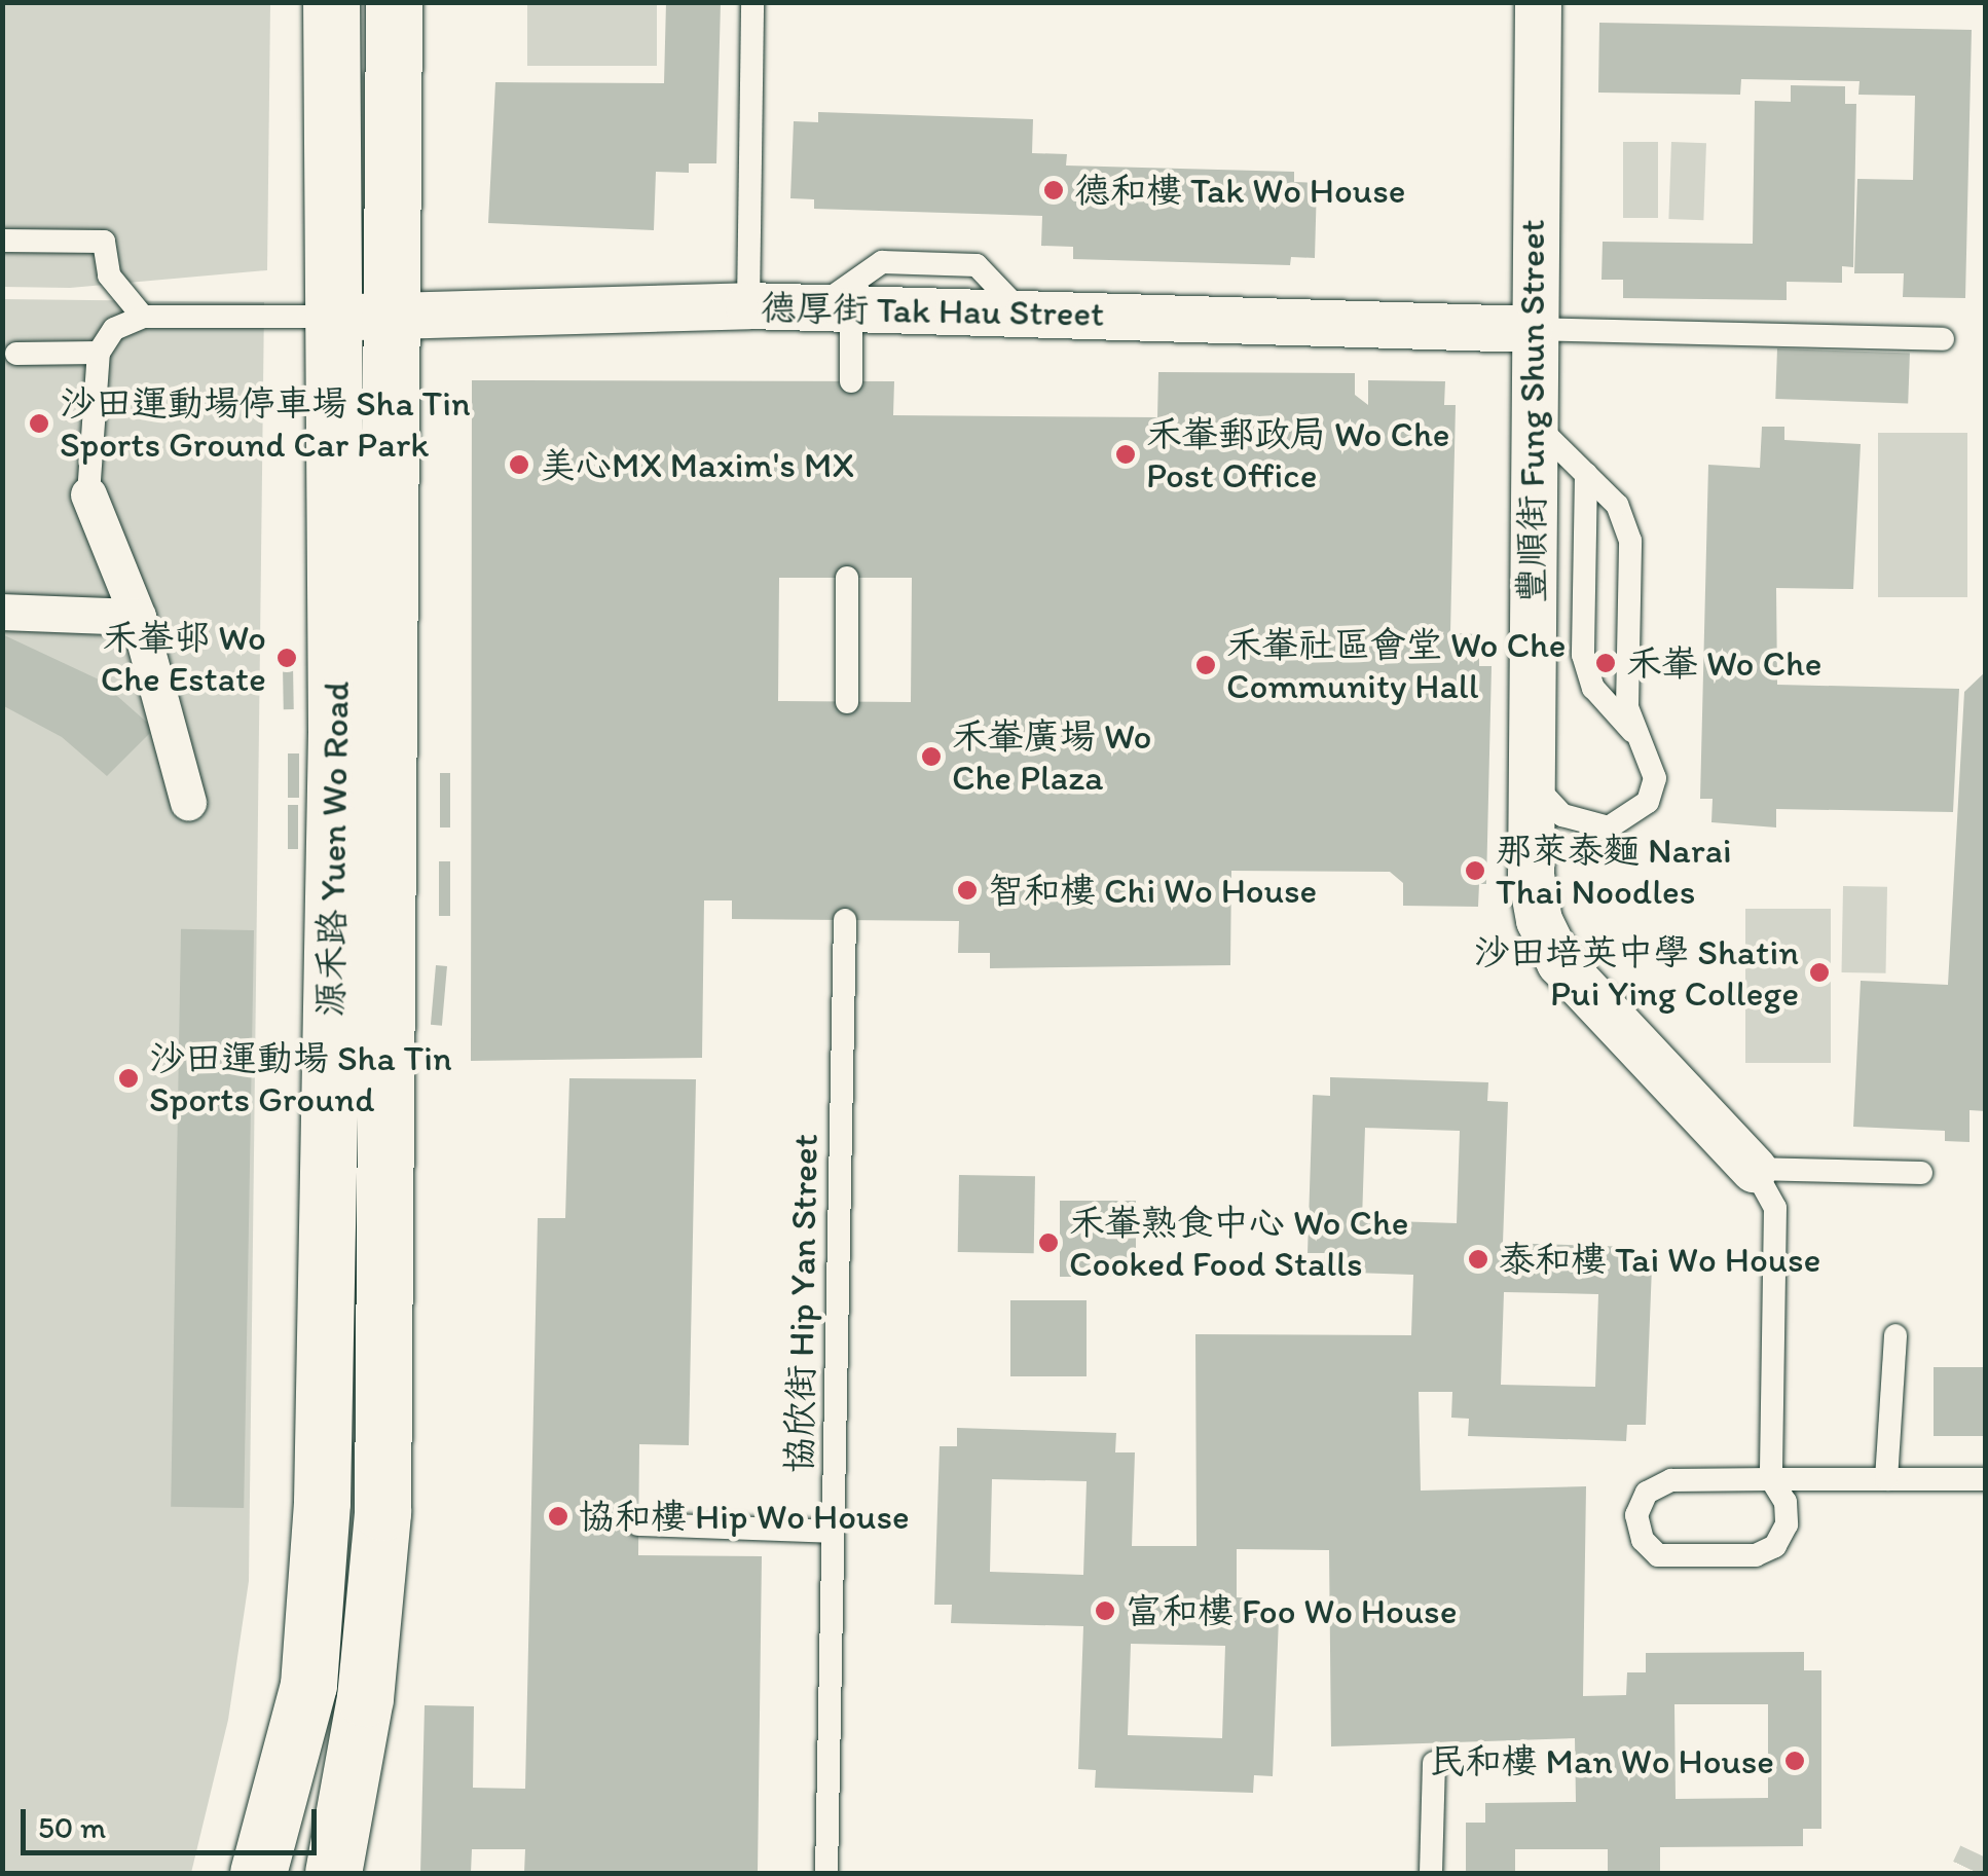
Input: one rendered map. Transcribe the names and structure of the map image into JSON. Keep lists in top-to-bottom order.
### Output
{
  "streets": {
    "main road": ["源禾路 Yuen Wo Road"],
    "street": ["德厚街 Tak Hau Street", "豐順街 Fung Shun Street"],
    "lane": ["協欣街 Hip Yan Street"]
  },
  "crossings": [
    ["德厚街 Tak Hau Street", "豐順街 Fung Shun Street"],
    ["德厚街 Tak Hau Street", "源禾路 Yuen Wo Road"]
  ],
  "places": [
    "德和樓 Tak Wo House",
    "沙田運動場停車場 Sha Tin Sports Ground Car Park",
    "禾輋郵政局 Wo Che Post Office",
    "美心MX Maxim's MX",
    "禾輋邨 Wo Che Estate",
    "禾輋 Wo Che",
    "禾輋社區會堂 Wo Che Community Hall",
    "禾輋廣場 Wo Che Plaza",
    "那萊泰麵 Narai Thai Noodles",
    "智和樓 Chi Wo House",
    "沙田培英中學 Shatin Pui Ying College",
    "沙田運動場 Sha Tin Sports Ground",
    "禾輋熟食中心 Wo Che Cooked Food Stalls",
    "泰和樓 Tai Wo House",
    "協和樓 Hip Wo House",
    "富和樓 Foo Wo House",
    "民和樓 Man Wo House"
  ],
  "scale_bar": "50 m"
}
